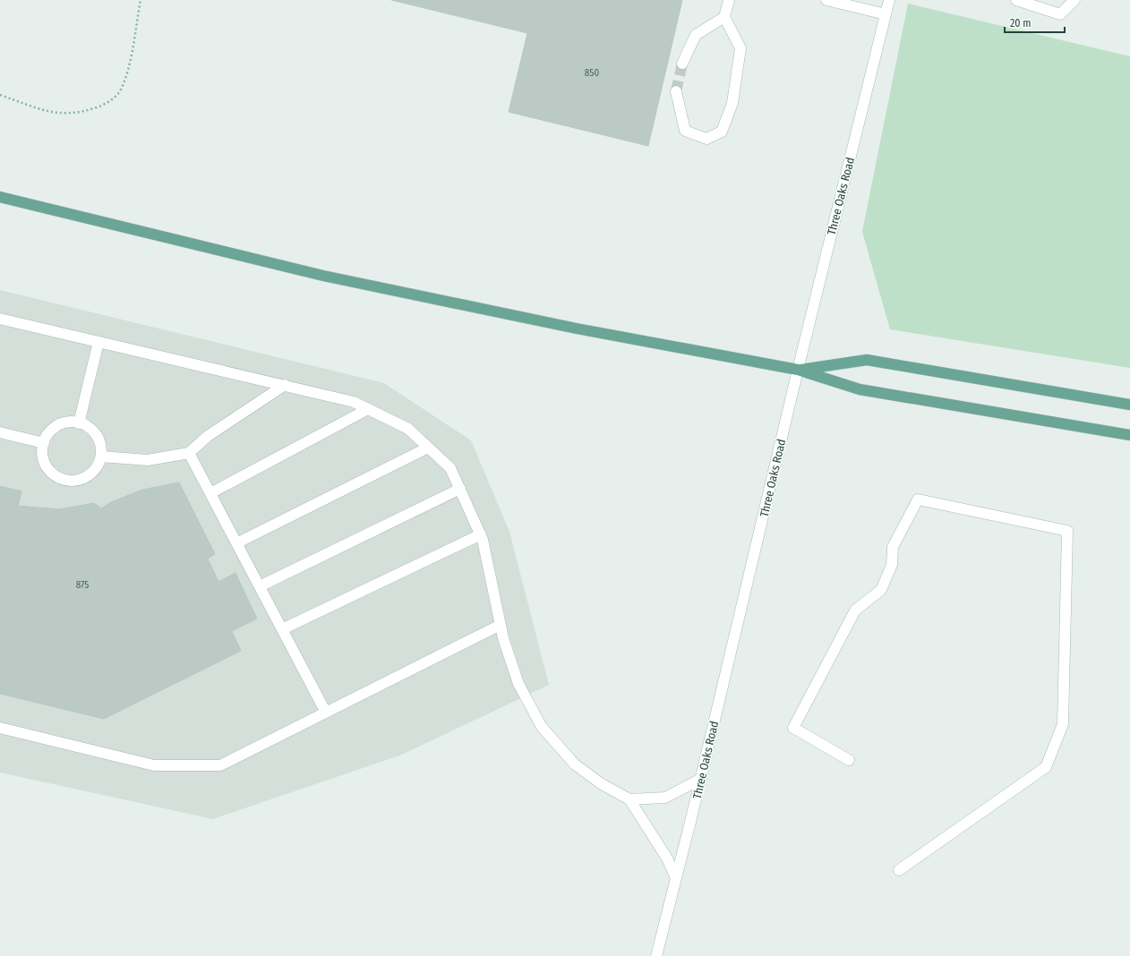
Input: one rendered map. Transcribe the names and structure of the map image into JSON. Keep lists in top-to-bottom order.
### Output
{
  "streets": {
    "street": ["Three Oaks Road"]
  },
  "house_numbers": ["850", "875"],
  "scale_bar": "20 m"
}
